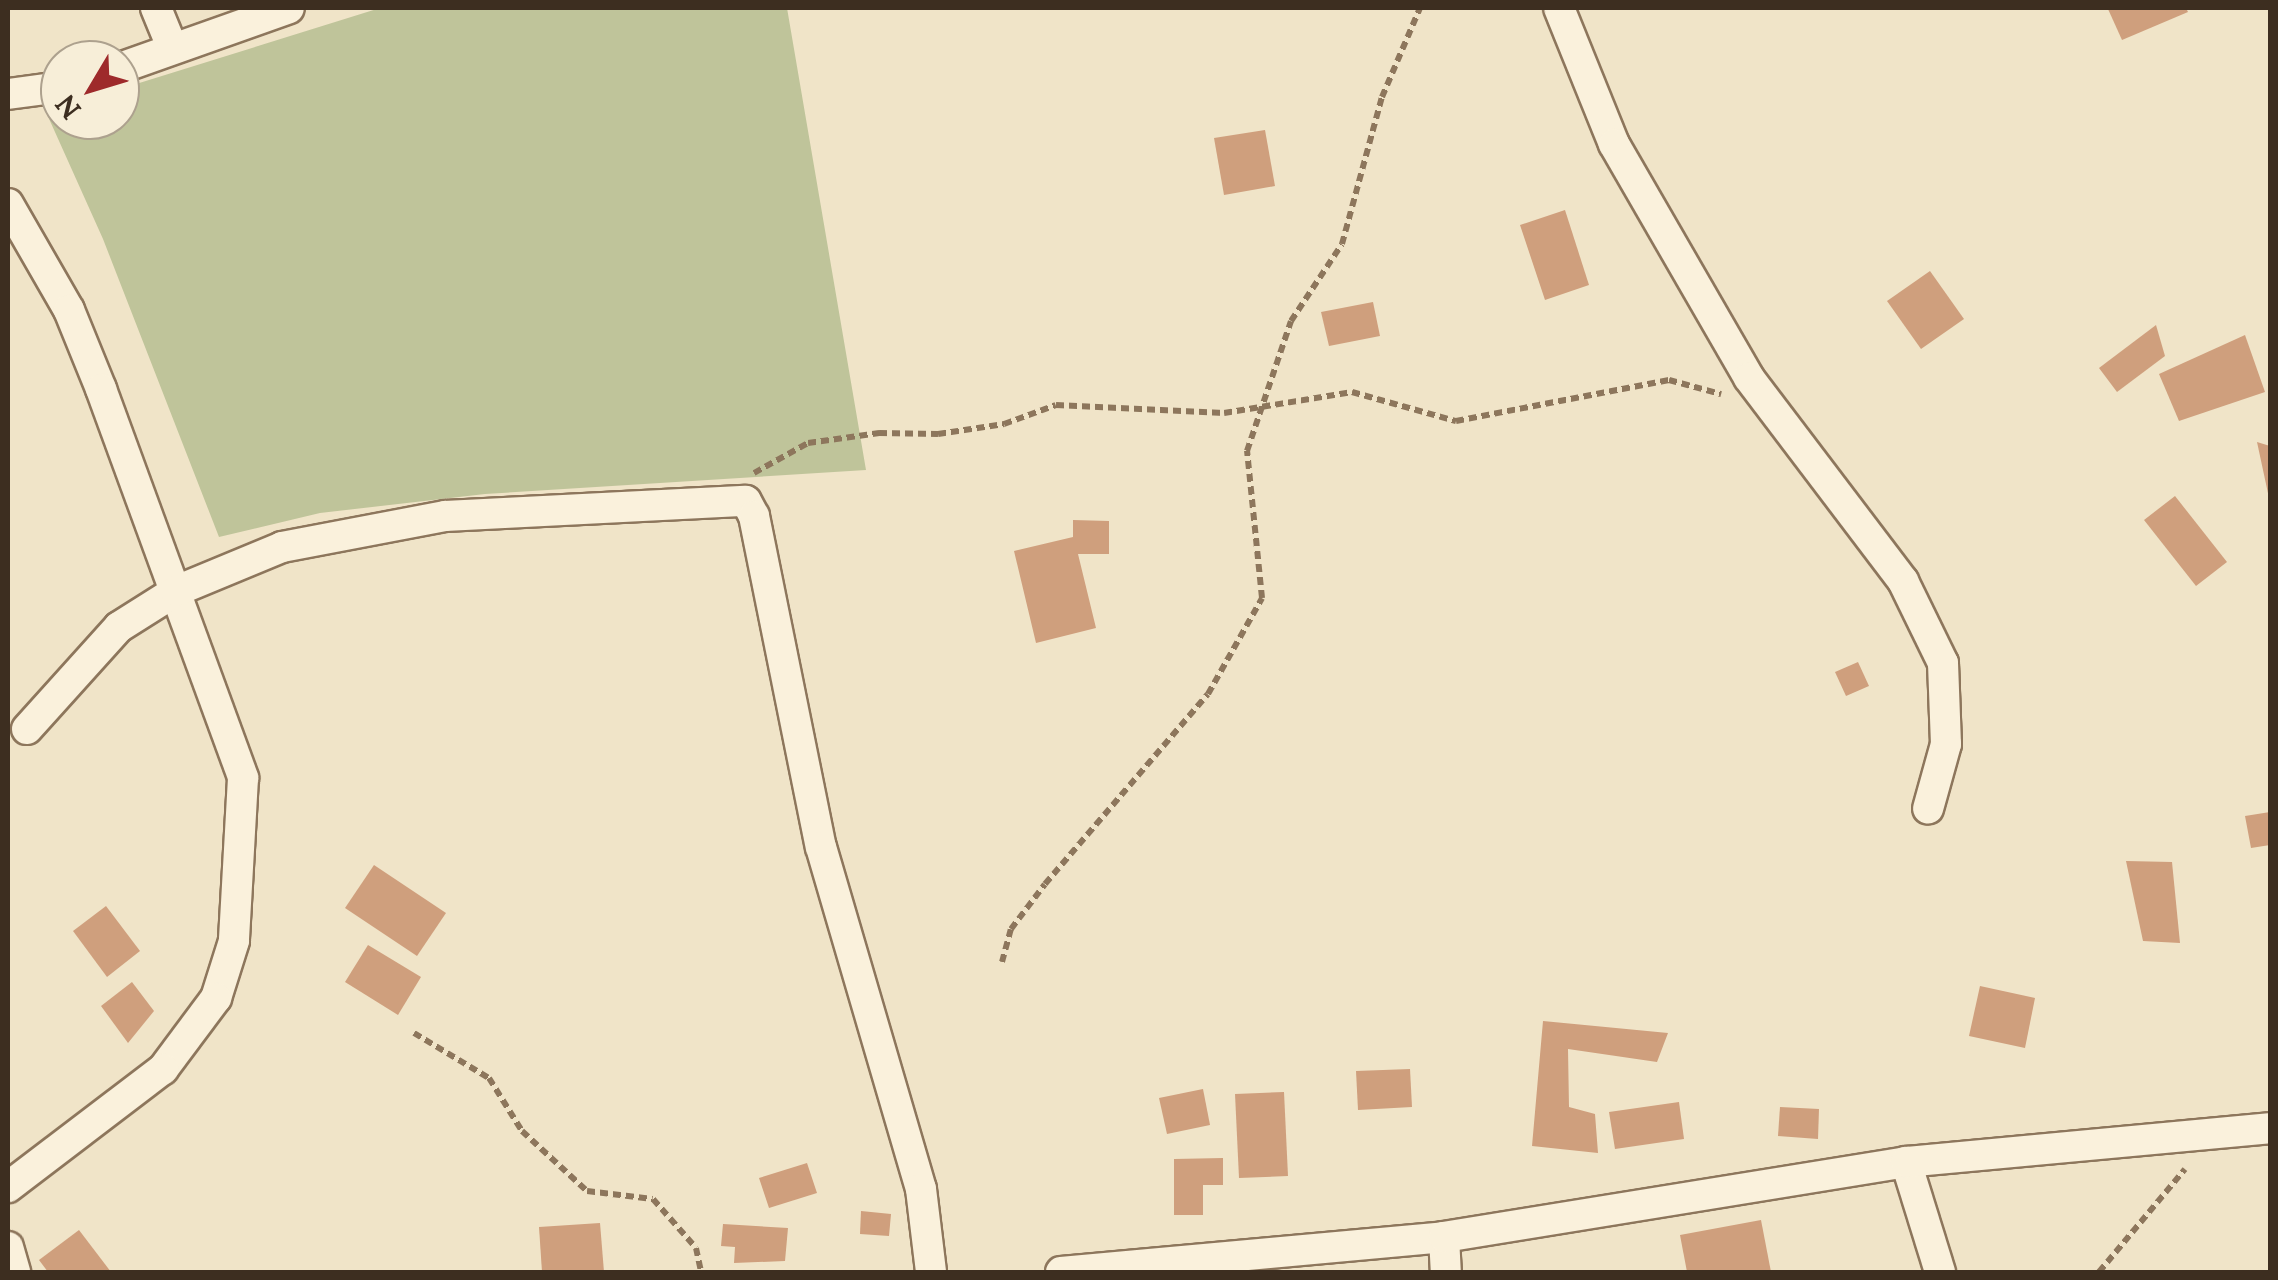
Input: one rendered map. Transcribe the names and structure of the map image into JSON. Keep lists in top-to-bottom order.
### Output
{
  "north": "bottom left"
}
